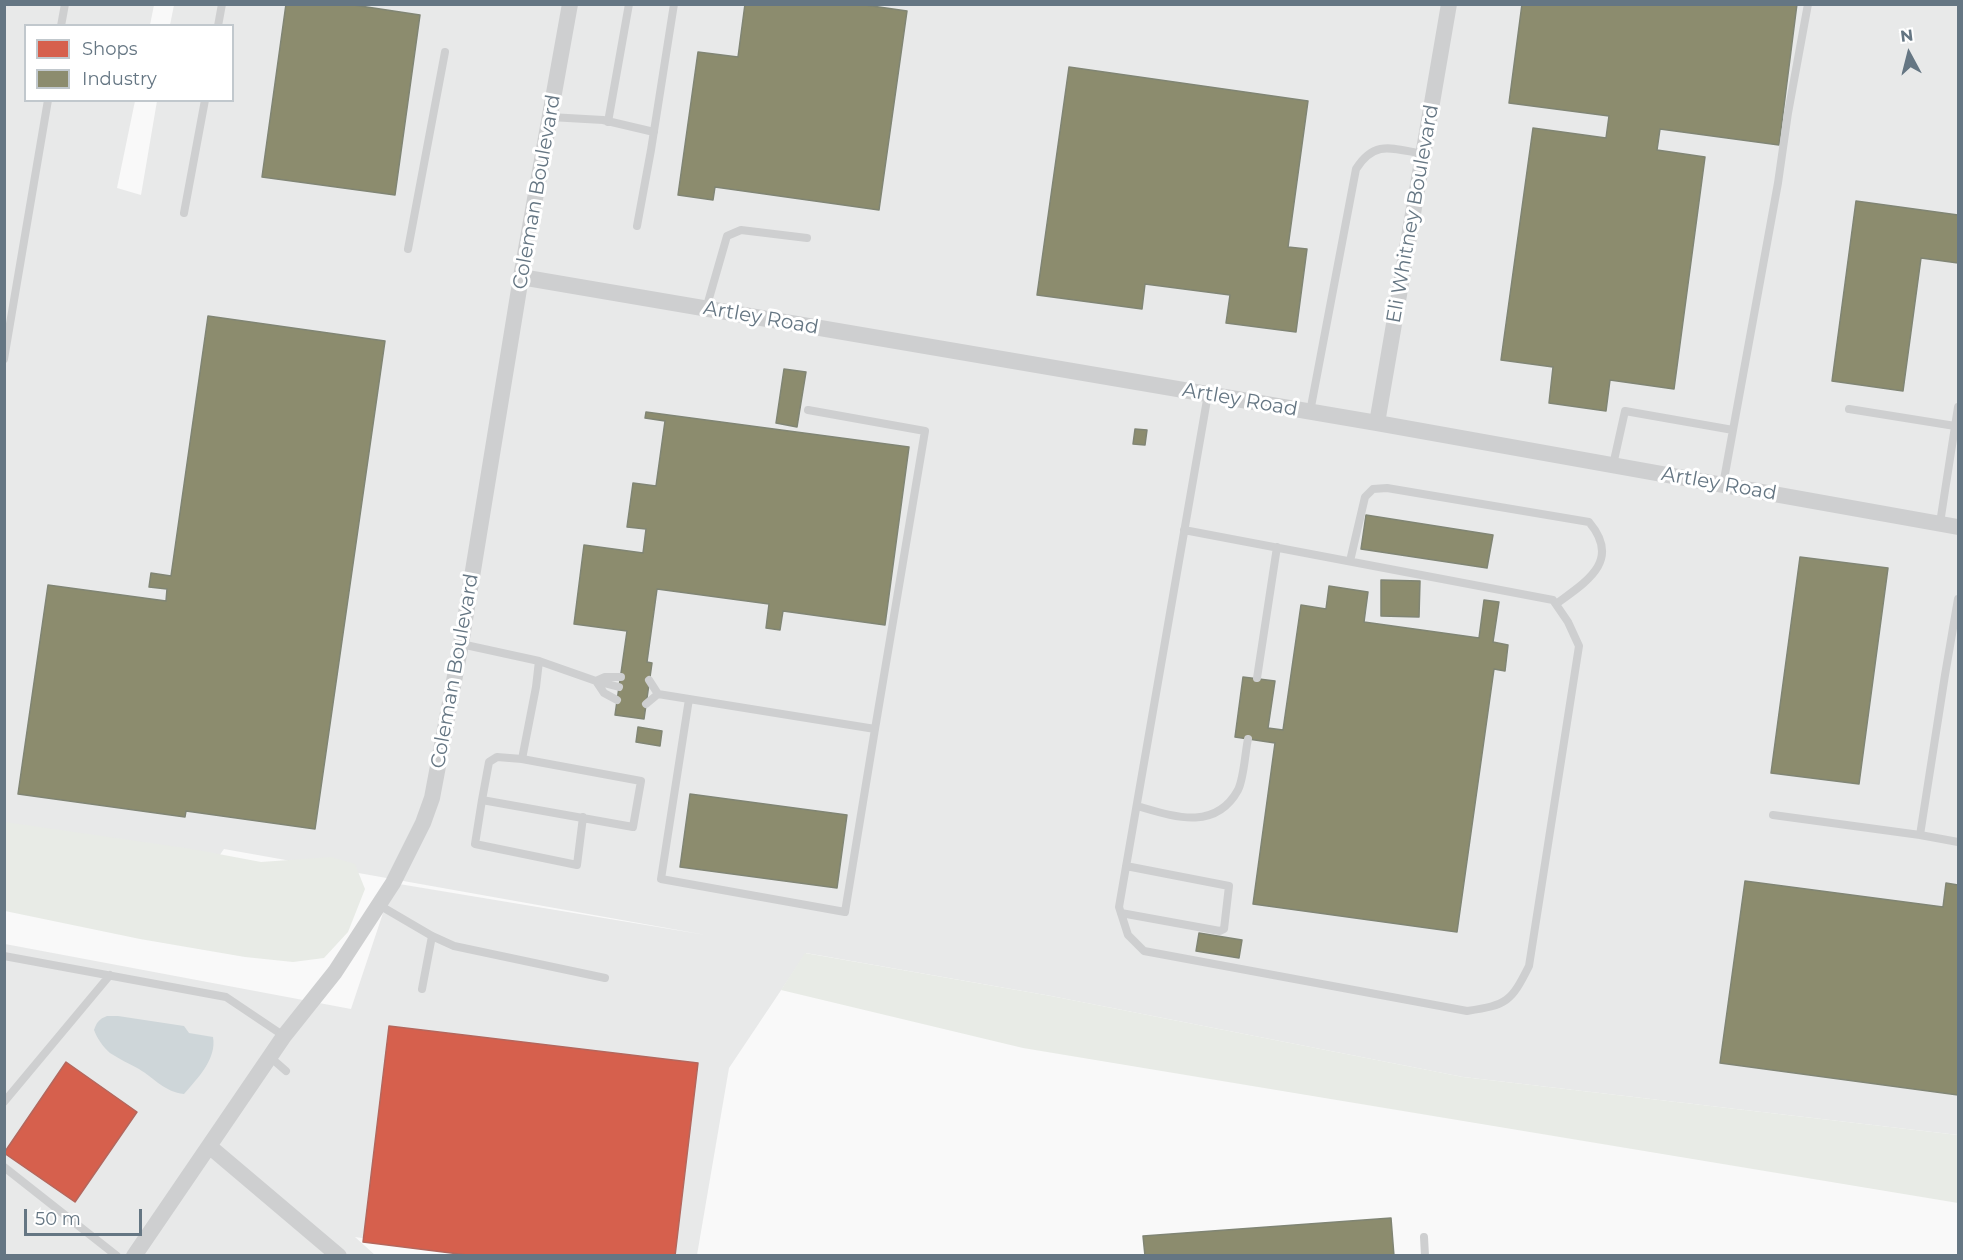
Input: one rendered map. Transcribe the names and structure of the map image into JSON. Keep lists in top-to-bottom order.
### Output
{
  "streets": {
    "street": ["Coleman Boulevard", "Eli Whitney Boulevard", "Artley Road"]
  },
  "crossings": [
    ["Coleman Boulevard", "Artley Road"],
    ["Eli Whitney Boulevard", "Artley Road"]
  ],
  "legend": ["Shops", "Industry"],
  "scale_bar": "50 m",
  "north": "top"
}
